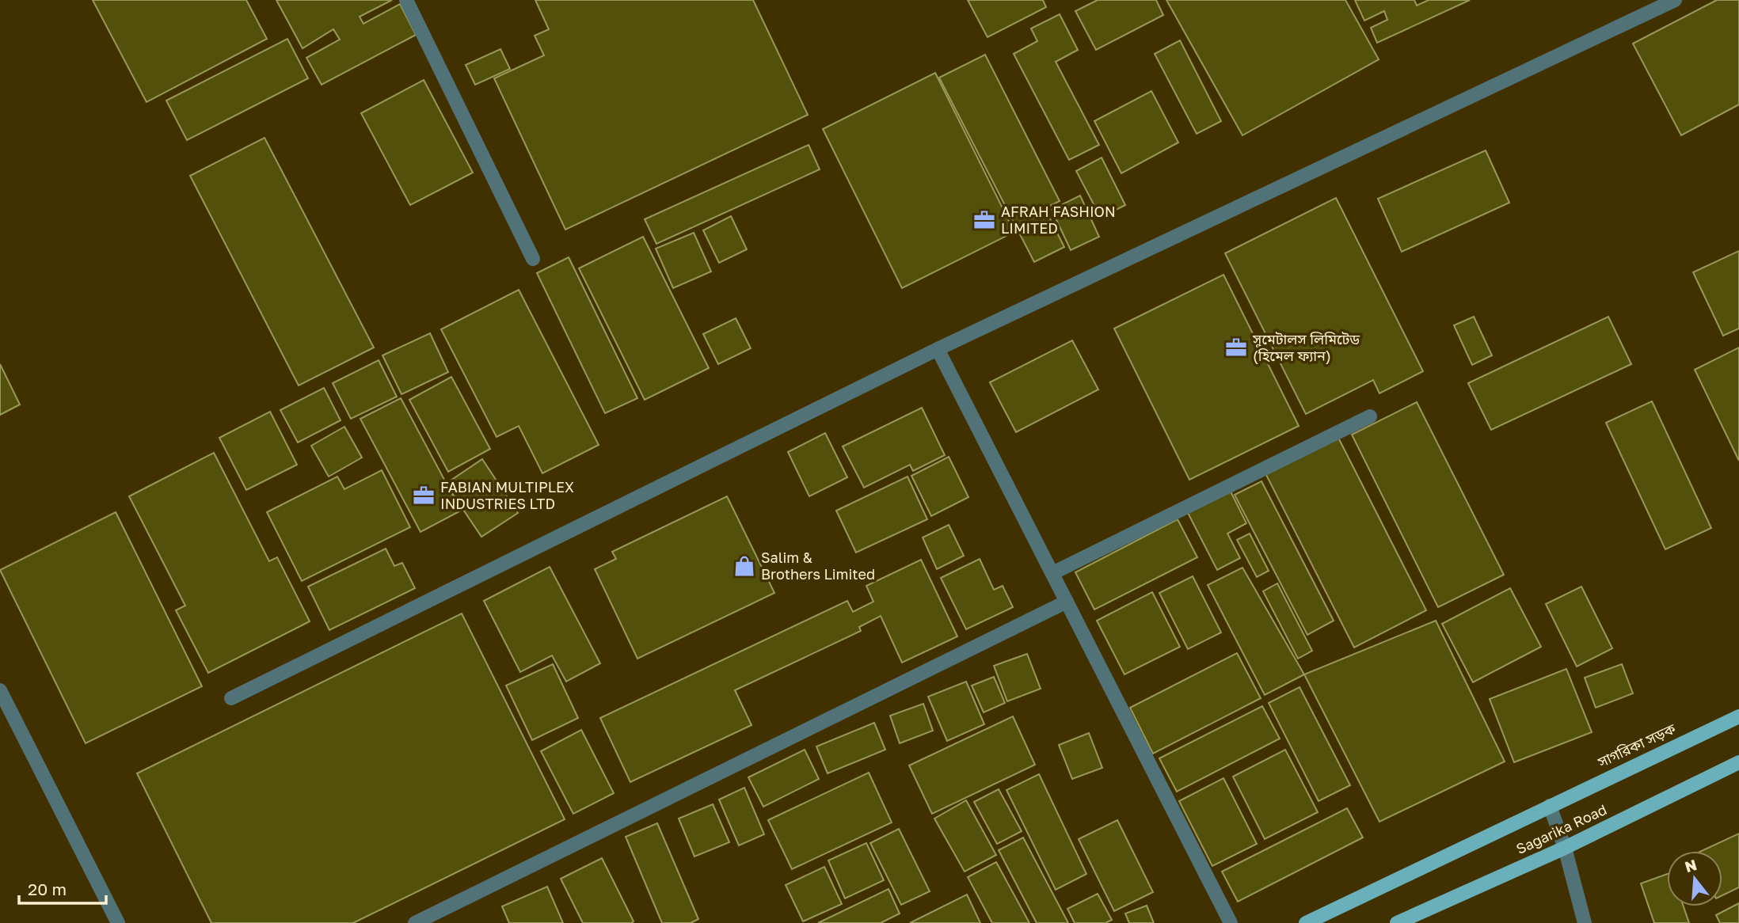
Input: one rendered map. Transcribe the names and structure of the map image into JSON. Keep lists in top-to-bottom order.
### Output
{
  "streets": {
    "main road": ["সাগরিকা সড়ক", "Sagarika Road"]
  },
  "crossings": [
    ["সাগরিকা সড়ক", "Sagarika Road"]
  ],
  "places": {
    "office": ["AFRAH FASHION LIMITED", "সুমেটালস লিমিটেড (হিমেল ফ্যান)", "FABIAN MULTIPLEX INDUSTRIES LTD"],
    "shop": ["Salim & Brothers Limited"]
  },
  "scale_bar": "20 m",
  "north": "top"
}
